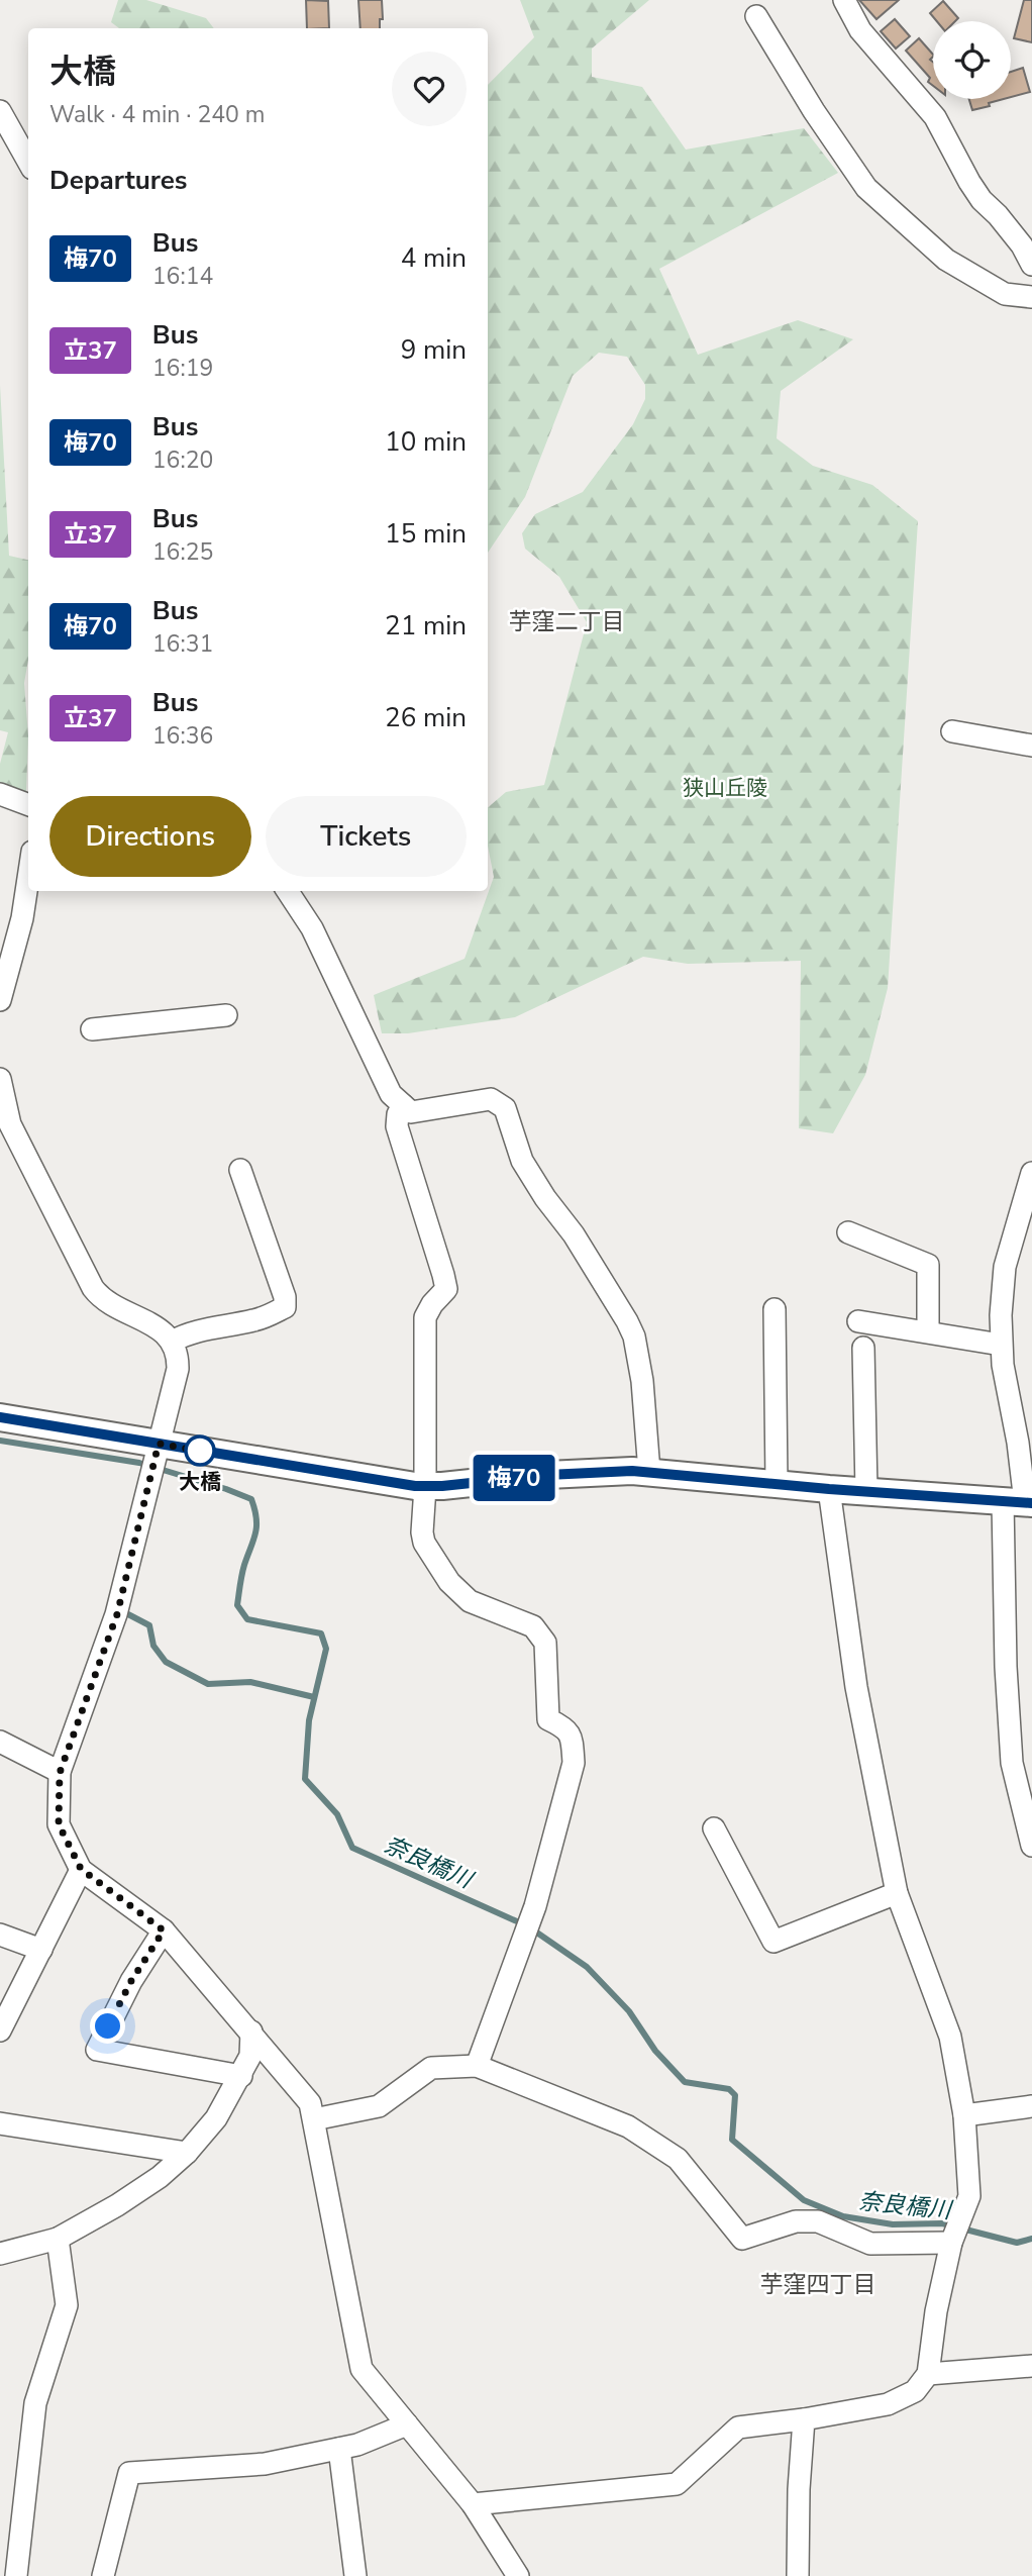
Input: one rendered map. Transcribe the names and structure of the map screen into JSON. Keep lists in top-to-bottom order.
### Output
{
  "districts": ["芋窪二丁目", "芋窪四丁目"],
  "water": ["奈良橋川"],
  "parks": ["狭山丘陵"],
  "places": ["大橋"],
  "lines": ["bus line 梅70"],
  "page": {
    "on_map": "梅70",
    "heading": [
      ["大橋", "Walk · 4 min · 240 m"],
      "Departures"
    ],
    "list": [
      {
        "mark": "梅70",
        "name": "Bus",
        "note": "16:14",
        "value": "4 min"
      },
      {
        "mark": "立37",
        "name": "Bus",
        "note": "16:19",
        "value": "9 min"
      },
      {
        "mark": "梅70",
        "name": "Bus",
        "note": "16:20",
        "value": "10 min"
      },
      {
        "mark": "立37",
        "name": "Bus",
        "note": "16:25",
        "value": "15 min"
      },
      {
        "mark": "梅70",
        "name": "Bus",
        "note": "16:31",
        "value": "21 min"
      },
      {
        "mark": "立37",
        "name": "Bus",
        "note": "16:36",
        "value": "26 min"
      }
    ],
    "buttons": ["Directions", "Tickets"]
  }
}
